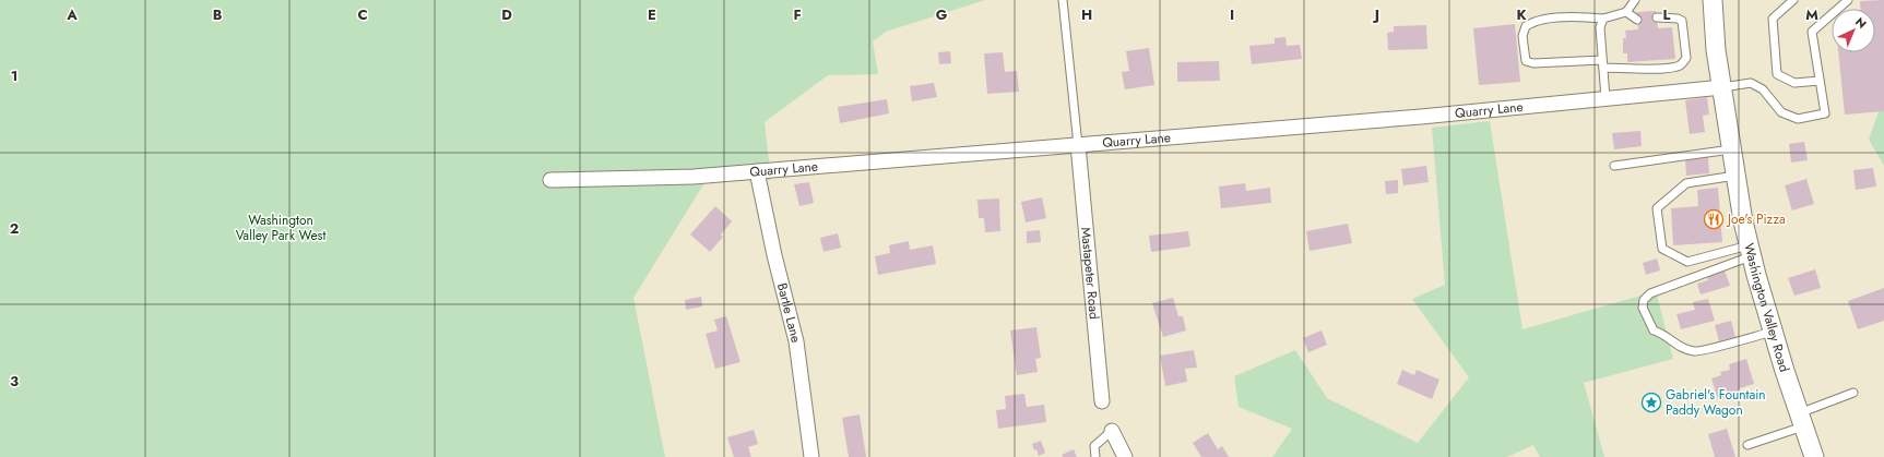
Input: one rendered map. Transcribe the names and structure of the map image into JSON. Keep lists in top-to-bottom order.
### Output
{
  "streets": {
    "street": [
      "Quarry Lane",
      "Mastapeter Road",
      "Washington Valley Road",
      "Bartle Lane"
    ]
  },
  "crossings": [
    ["Quarry Lane", "Mastapeter Road"],
    ["Quarry Lane", "Washington Valley Road"],
    ["Quarry Lane", "Bartle Lane"]
  ],
  "parks": ["Washington Valley Park West"],
  "places": {
    "restaurant": ["Joe's Pizza"],
    "place": ["Gabriel's Fountain Paddy Wagon"]
  },
  "north": "top right",
  "grid": {
    "columns": [
      "A",
      "B",
      "C",
      "D",
      "E",
      "F",
      "G",
      "H",
      "I",
      "J",
      "K",
      "L",
      "M"
    ],
    "rows": ["1", "2", "3"]
  }
}
